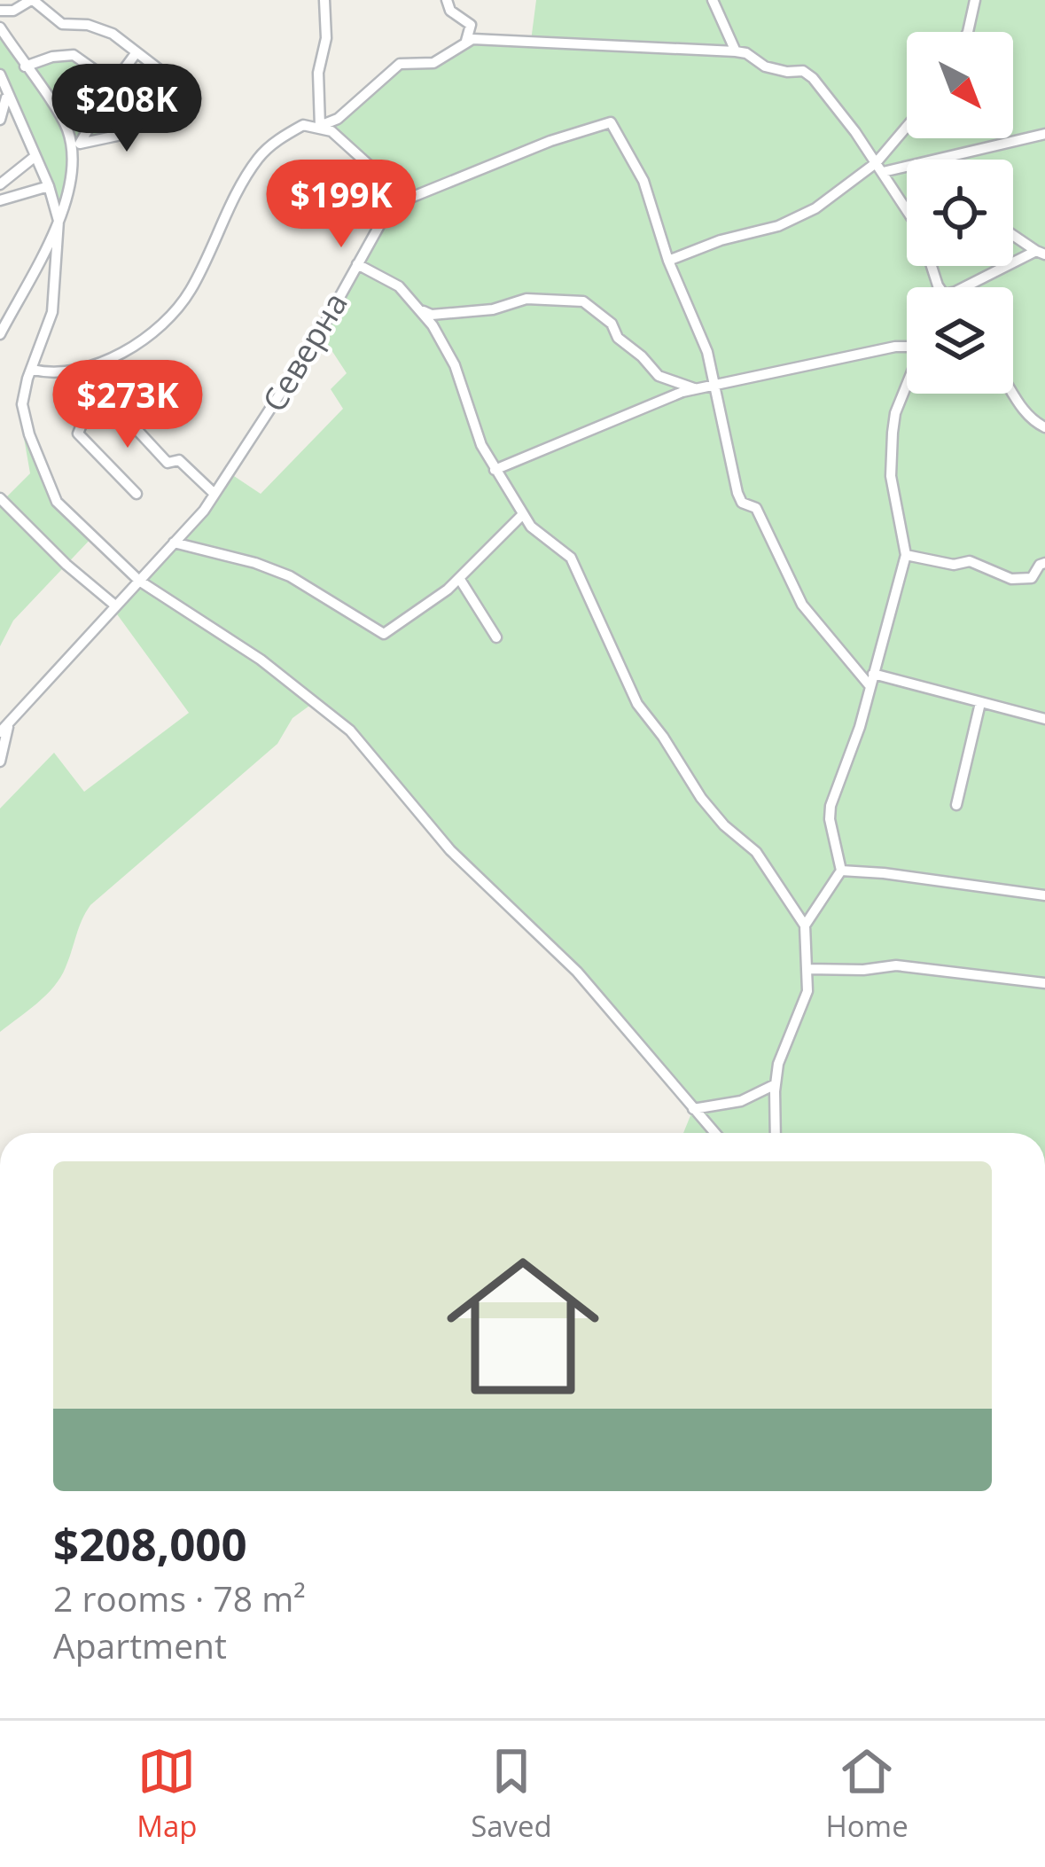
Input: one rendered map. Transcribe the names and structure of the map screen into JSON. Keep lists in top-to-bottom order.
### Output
{
  "streets": {
    "street": ["Северна"]
  },
  "north": "bottom right",
  "page": {
    "price": ["$208K", "$199K", "$273K"],
    "list": [
      {
        "name": "$208,000",
        "note": "2 rooms · 78 m² · Apartment"
      }
    ],
    "tabs": ["Map", "Saved", "Home"]
  }
}
